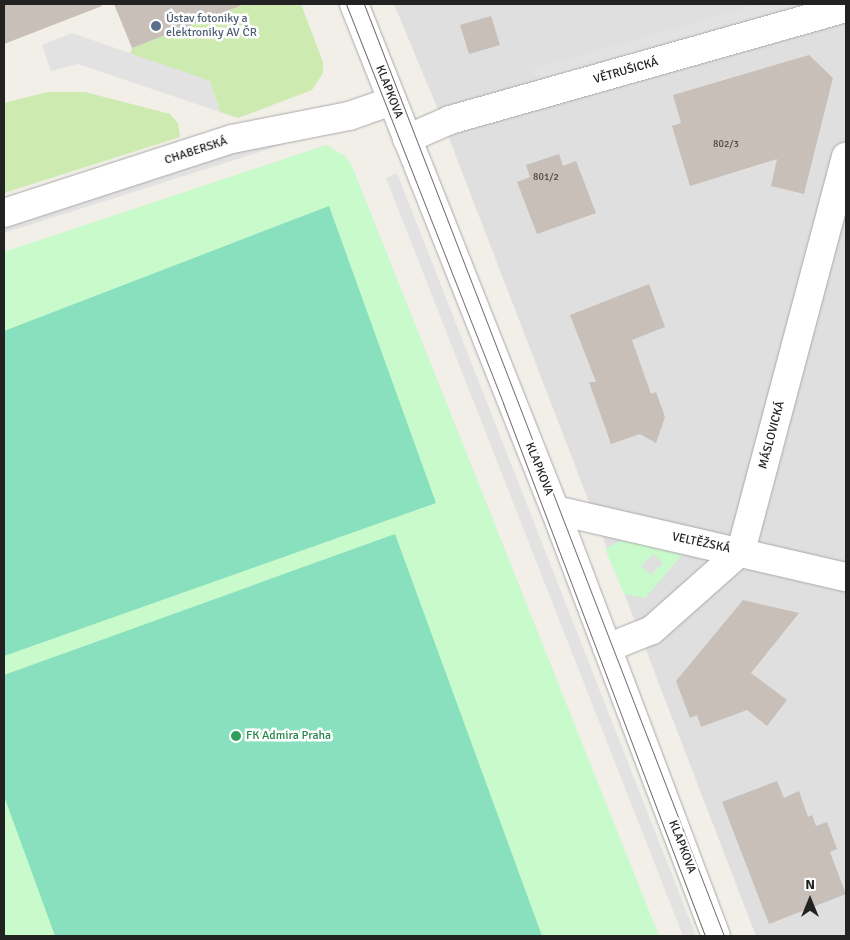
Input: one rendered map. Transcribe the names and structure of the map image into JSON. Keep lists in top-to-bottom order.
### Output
{
  "streets": {
    "street": [
      "VĚTRUŠICKÁ",
      "KLAPKOVA",
      "CHABERSKÁ",
      "MÁSLOVICKÁ",
      "VELTĚŽSKÁ"
    ]
  },
  "crossings": [
    ["VĚTRUŠICKÁ", "KLAPKOVA"],
    ["KLAPKOVA", "CHABERSKÁ"],
    ["KLAPKOVA", "VELTĚŽSKÁ"],
    ["MÁSLOVICKÁ", "VELTĚŽSKÁ"]
  ],
  "places": ["Ústav fotoniky a elektroniky AV ČR", "FK Admira Praha"],
  "house_numbers": ["802/3", "801/2"],
  "north": "top"
}
